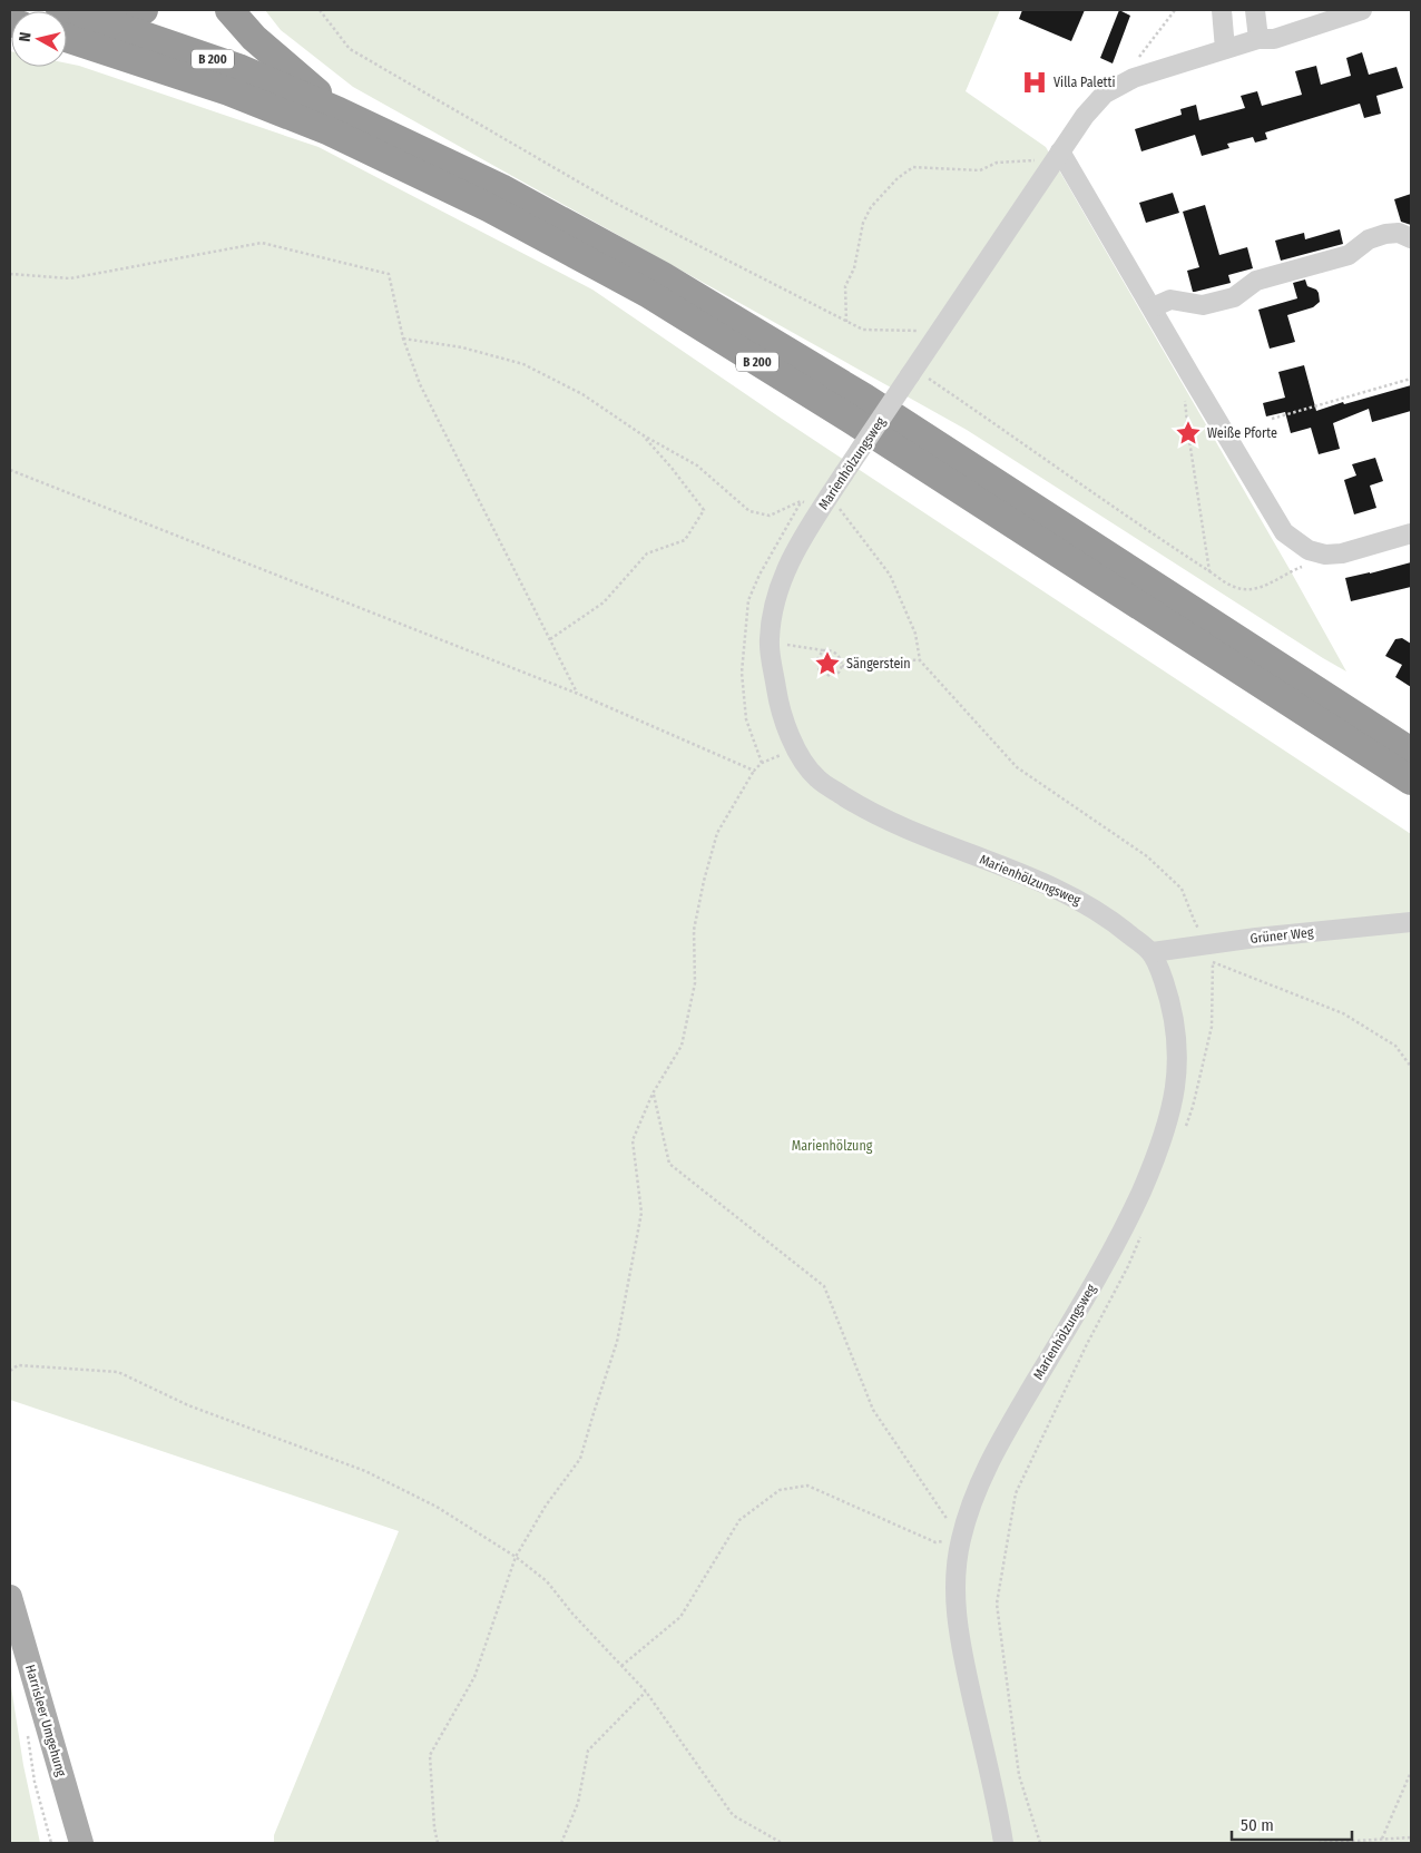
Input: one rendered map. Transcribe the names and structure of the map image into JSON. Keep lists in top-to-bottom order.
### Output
{
  "streets": {
    "highway": ["B 200"],
    "main road": ["Harrisleer Umgehung"],
    "street": ["Marienhölzungsweg", "Grüner Weg"]
  },
  "crossings": [
    ["Marienhölzungsweg", "Grüner Weg"]
  ],
  "parks": ["Marienhölzung"],
  "places": {
    "hospital": ["Villa Paletti"],
    "place": ["Weiße Pforte", "Sängerstein"]
  },
  "scale_bar": "50 m",
  "north": "left"
}
